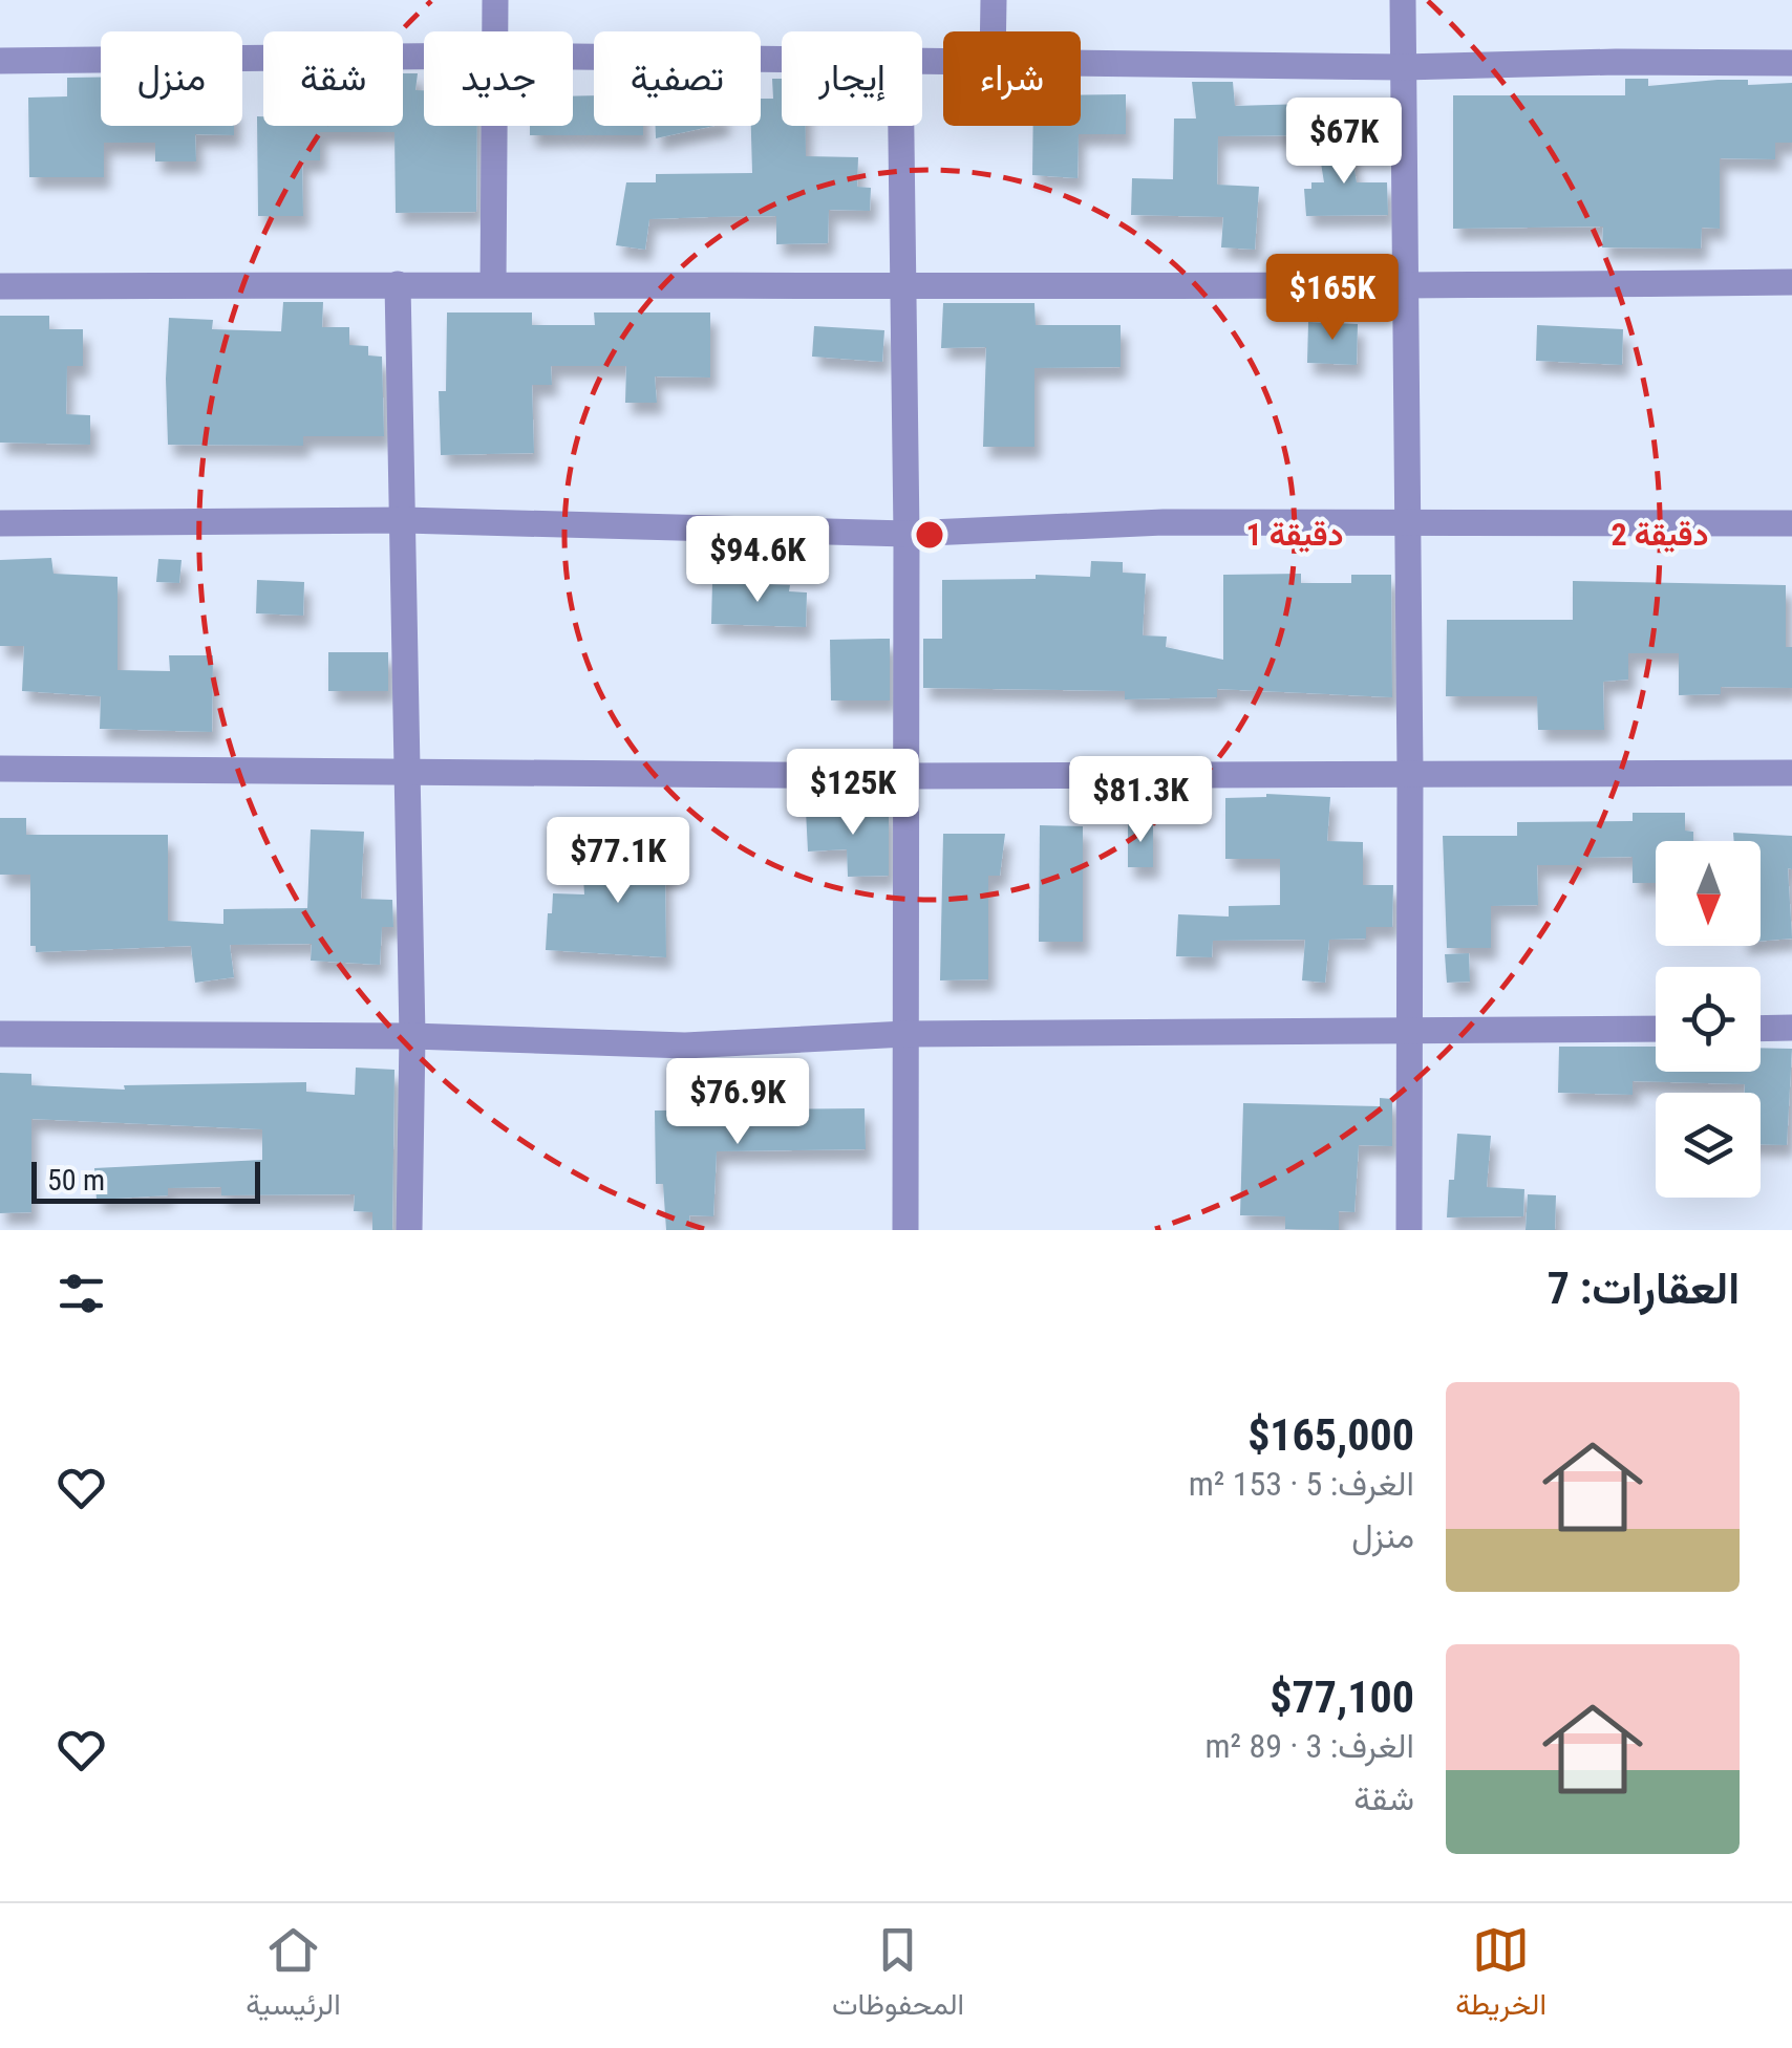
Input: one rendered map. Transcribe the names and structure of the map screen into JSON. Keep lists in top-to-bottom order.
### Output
{
  "scale_bar": "50 m",
  "north": "bottom",
  "page": {
    "chip": [
      "شراء",
      "إيجار",
      "تصفية",
      "جديد",
      "شقة",
      "منزل"
    ],
    "price": [
      "$67K",
      "$165K",
      "$94.6K",
      "$125K",
      "$81.3K",
      "$77.1K",
      "$76.9K"
    ],
    "scale": "50 m",
    "heading": "العقارات: 7",
    "list": [
      {
        "name": "$165,000",
        "note": "الغرف: 5 · 153 m² · منزل"
      },
      {
        "name": "$77,100",
        "note": "الغرف: 3 · 89 m² · شقة"
      }
    ],
    "tabs": ["الخريطة", "المحفوظات", "الرئيسية"]
  },
  "rings": ["1 دقيقة", "2 دقيقة"]
}
